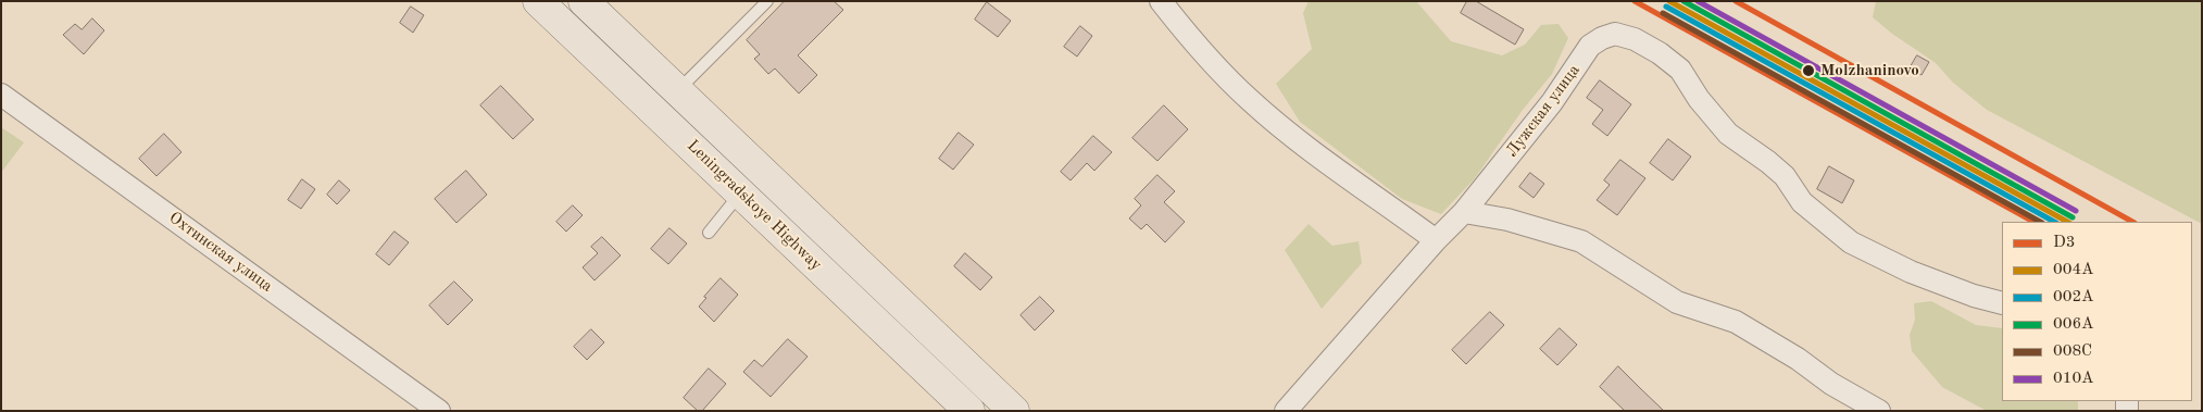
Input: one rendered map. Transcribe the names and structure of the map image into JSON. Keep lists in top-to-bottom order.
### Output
{
  "streets": {
    "highway": ["Leningradskoye Highway"],
    "street": ["Лужская улица", "Охтинская улица"]
  },
  "places": ["Molzhaninovo"],
  "lines": [
    "transit line D3",
    "transit line 004А",
    "transit line 006А",
    "transit line 010А",
    "transit line 002А",
    "transit line 008С"
  ],
  "legend": [
    "D3",
    "004А",
    "002А",
    "006А",
    "008С",
    "010А"
  ]
}
